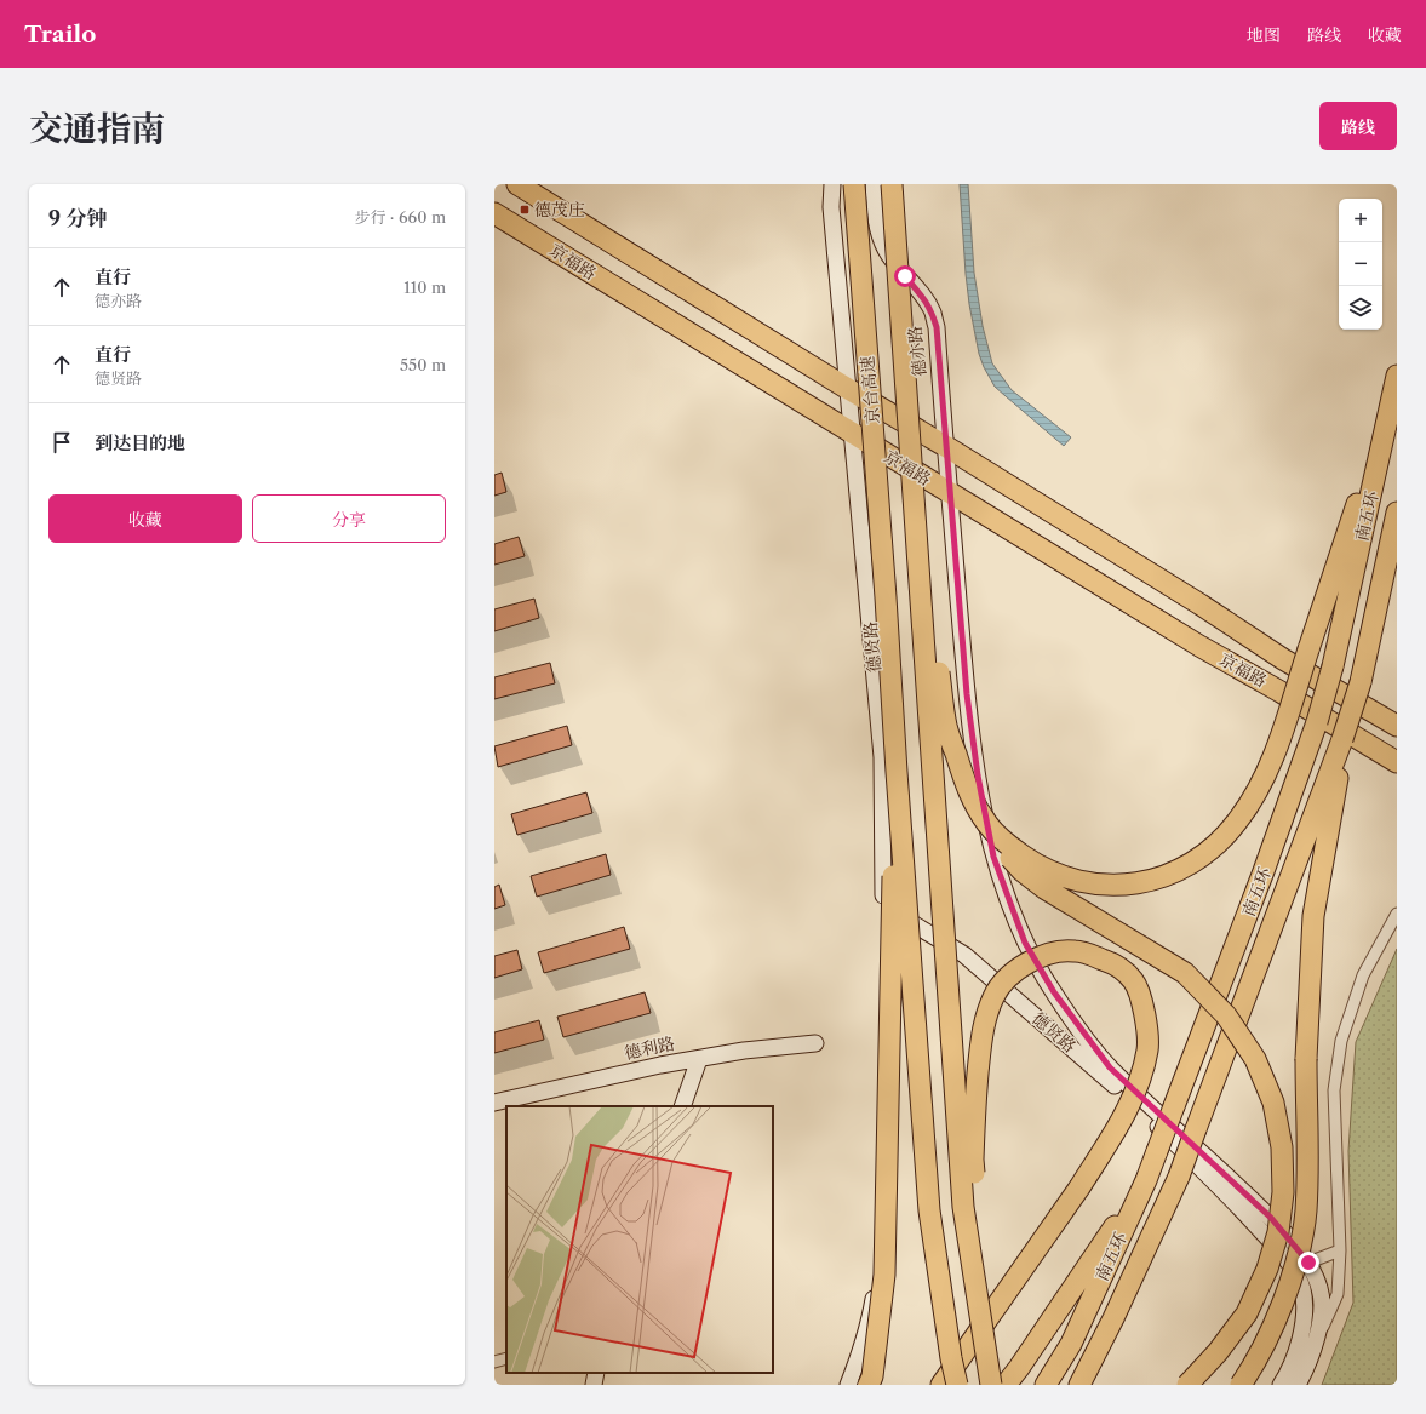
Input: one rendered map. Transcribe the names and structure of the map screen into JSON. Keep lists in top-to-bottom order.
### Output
{
  "streets": {
    "highway": [
      "京福路",
      "京台高速",
      "南五环",
      "德贤路"
    ],
    "street": ["德亦路", "德利路"]
  },
  "crossings": [
    ["京福路", "德亦路"],
    ["京福路", "德贤路"],
    ["德亦路", "德贤路"],
    ["京台高速", "德贤路"]
  ],
  "places": {
    "transit": ["德茂庄"]
  },
  "page": {
    "header": "Trailo",
    "nav": ["地图", "路线", "收藏"],
    "title": "交通指南",
    "buttons": [
      "路线",
      ["收藏", "分享"]
    ],
    "heading": ["9 分钟", "步行 · 660 m"],
    "map_buttons": ["+", "−"],
    "list": [
      ["直行", "德亦路", "110 m"],
      ["直行", "德贤路", "550 m"],
      "到达目的地"
    ]
  }
}
